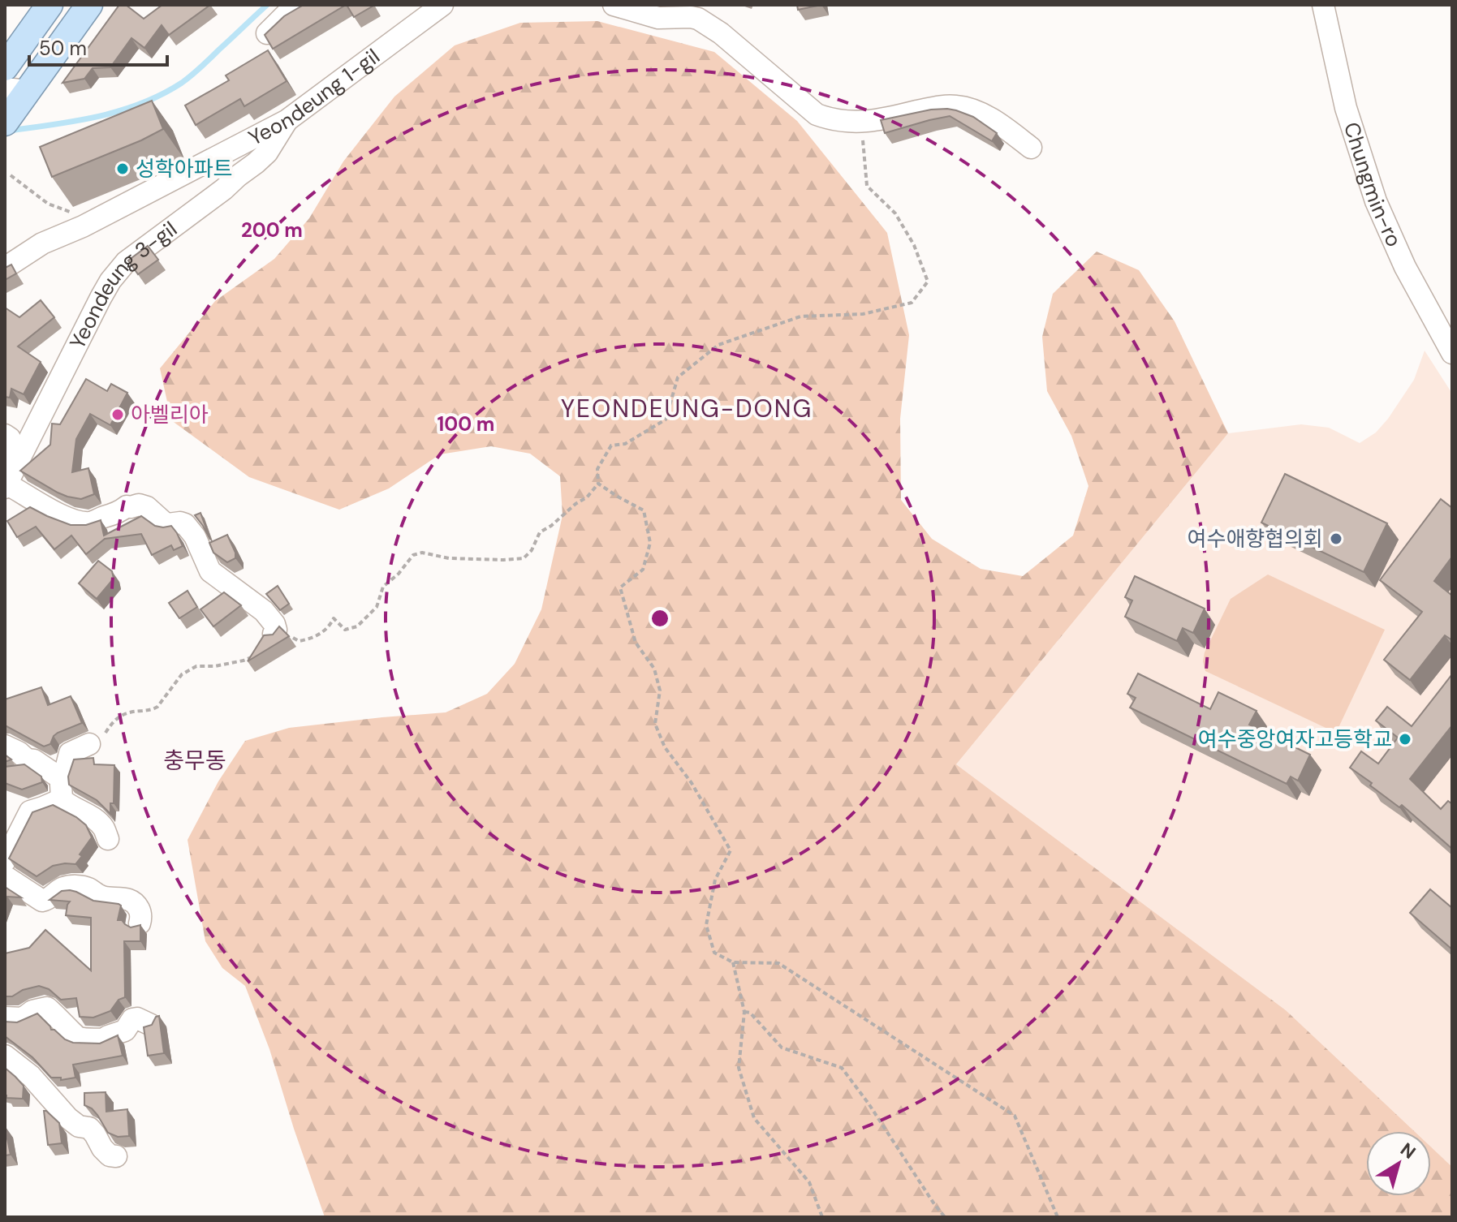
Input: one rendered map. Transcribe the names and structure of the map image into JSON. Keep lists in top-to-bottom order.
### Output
{
  "streets": {
    "street": ["Yeondeung 1-gil", "Chungmin-ro", "Yeondeung 3-gil"]
  },
  "crossings": [
    ["Yeondeung 1-gil", "Yeondeung 3-gil"]
  ],
  "districts": ["YEONDEUNG-DONG", "충무동"],
  "places": [
    "성학아파트",
    "아벨리아",
    "여수애향협의회",
    "여수중앙여자고등학교"
  ],
  "scale_bar": "50 m",
  "north": "top right",
  "rings": ["200 m", "100 m"]
}
